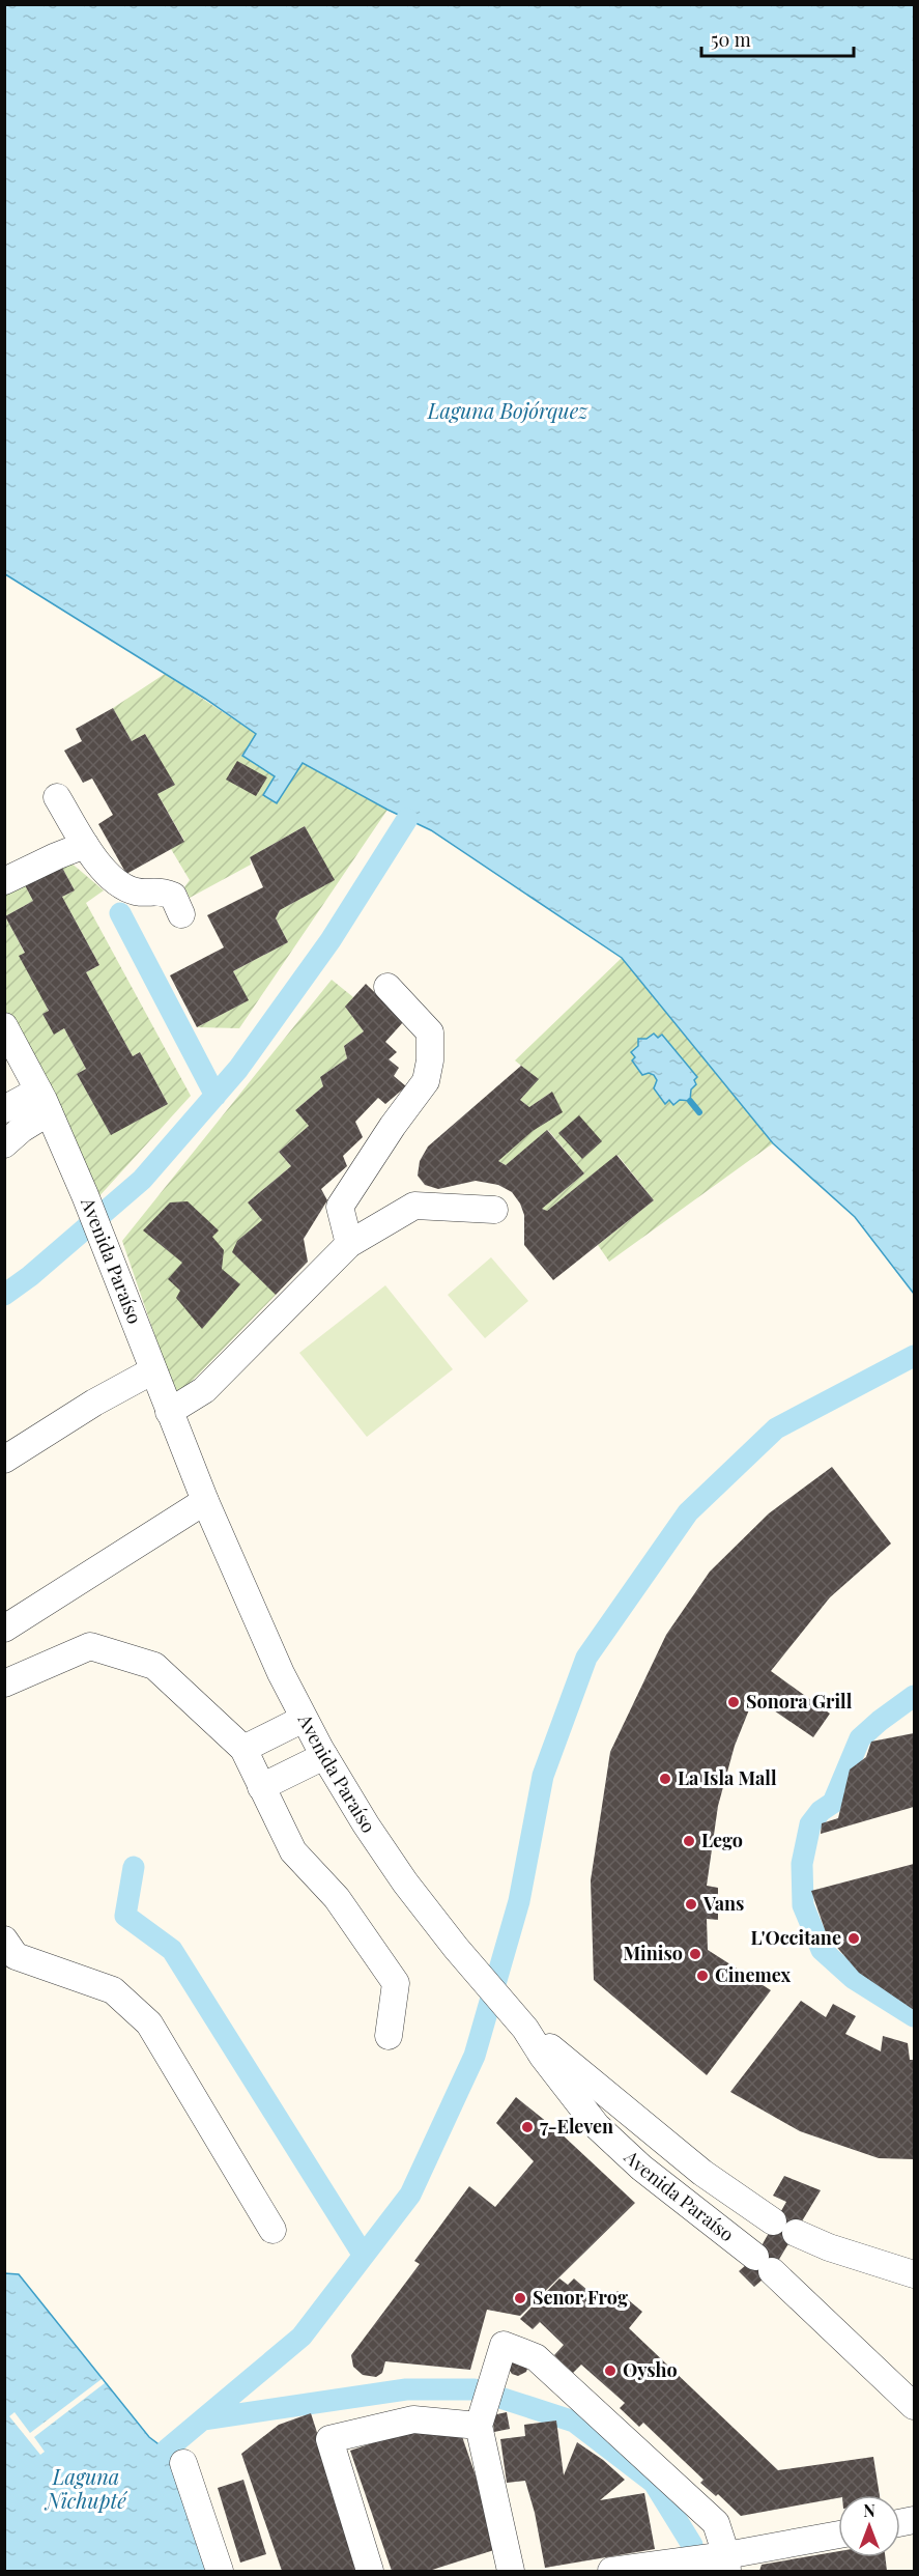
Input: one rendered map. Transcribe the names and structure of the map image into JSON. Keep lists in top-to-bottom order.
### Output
{
  "streets": {
    "street": ["Avenida Paraíso"]
  },
  "water": ["Laguna Bojórquez", "Laguna Nichupté"],
  "places": [
    "Sonora Grill",
    "La Isla Mall",
    "Lego",
    "Vans",
    "L'Occitane",
    "Miniso",
    "Cinemex",
    "7-Eleven",
    "Senor Frog",
    "Oysho"
  ],
  "scale_bar": "50 m",
  "north": "top"
}
